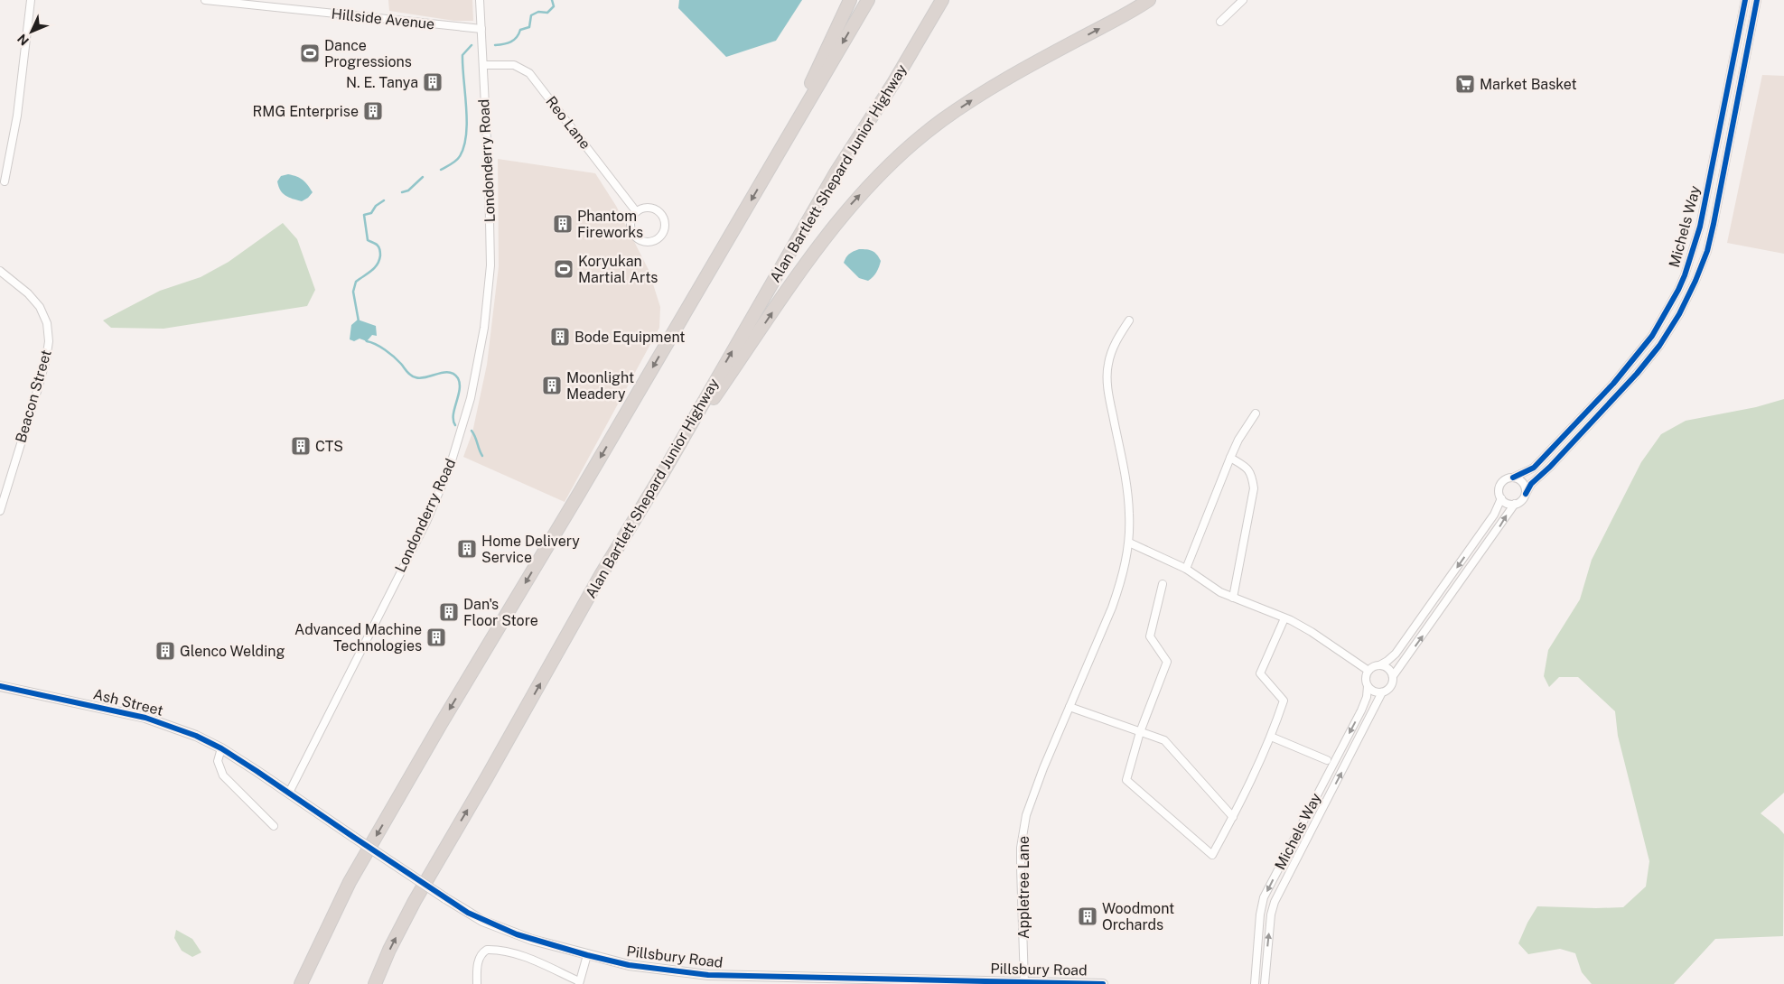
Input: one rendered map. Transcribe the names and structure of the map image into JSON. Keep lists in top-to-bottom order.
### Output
{
  "streets": {
    "highway": ["Alan Bartlett Shepard Junior Highway"],
    "street": [
      "Hillside Avenue",
      "Reo Lane",
      "Londonderry Road",
      "Michels Way",
      "Beacon Street",
      "Ash Street",
      "Appletree Lane",
      "Pillsbury Road"
    ]
  },
  "crossings": [
    ["Hillside Avenue", "Londonderry Road"],
    ["Reo Lane", "Londonderry Road"],
    ["Londonderry Road", "Ash Street"],
    ["Londonderry Road", "Pillsbury Road"],
    ["Ash Street", "Pillsbury Road"],
    ["Appletree Lane", "Pillsbury Road"]
  ],
  "places": {
    "sports": ["Dance Progressions", "Koryukan Martial Arts"],
    "building": [
      "N. E. Tanya",
      "RMG Enterprise",
      "Phantom Fireworks",
      "Bode Equipment",
      "Moonlight Meadery",
      "CTS",
      "Home Delivery Service",
      "Dan's Floor Store",
      "Advanced Machine Technologies",
      "Glenco Welding",
      "Woodmont Orchards"
    ],
    "supermarket": ["Market Basket"]
  },
  "north": "bottom left"
}
